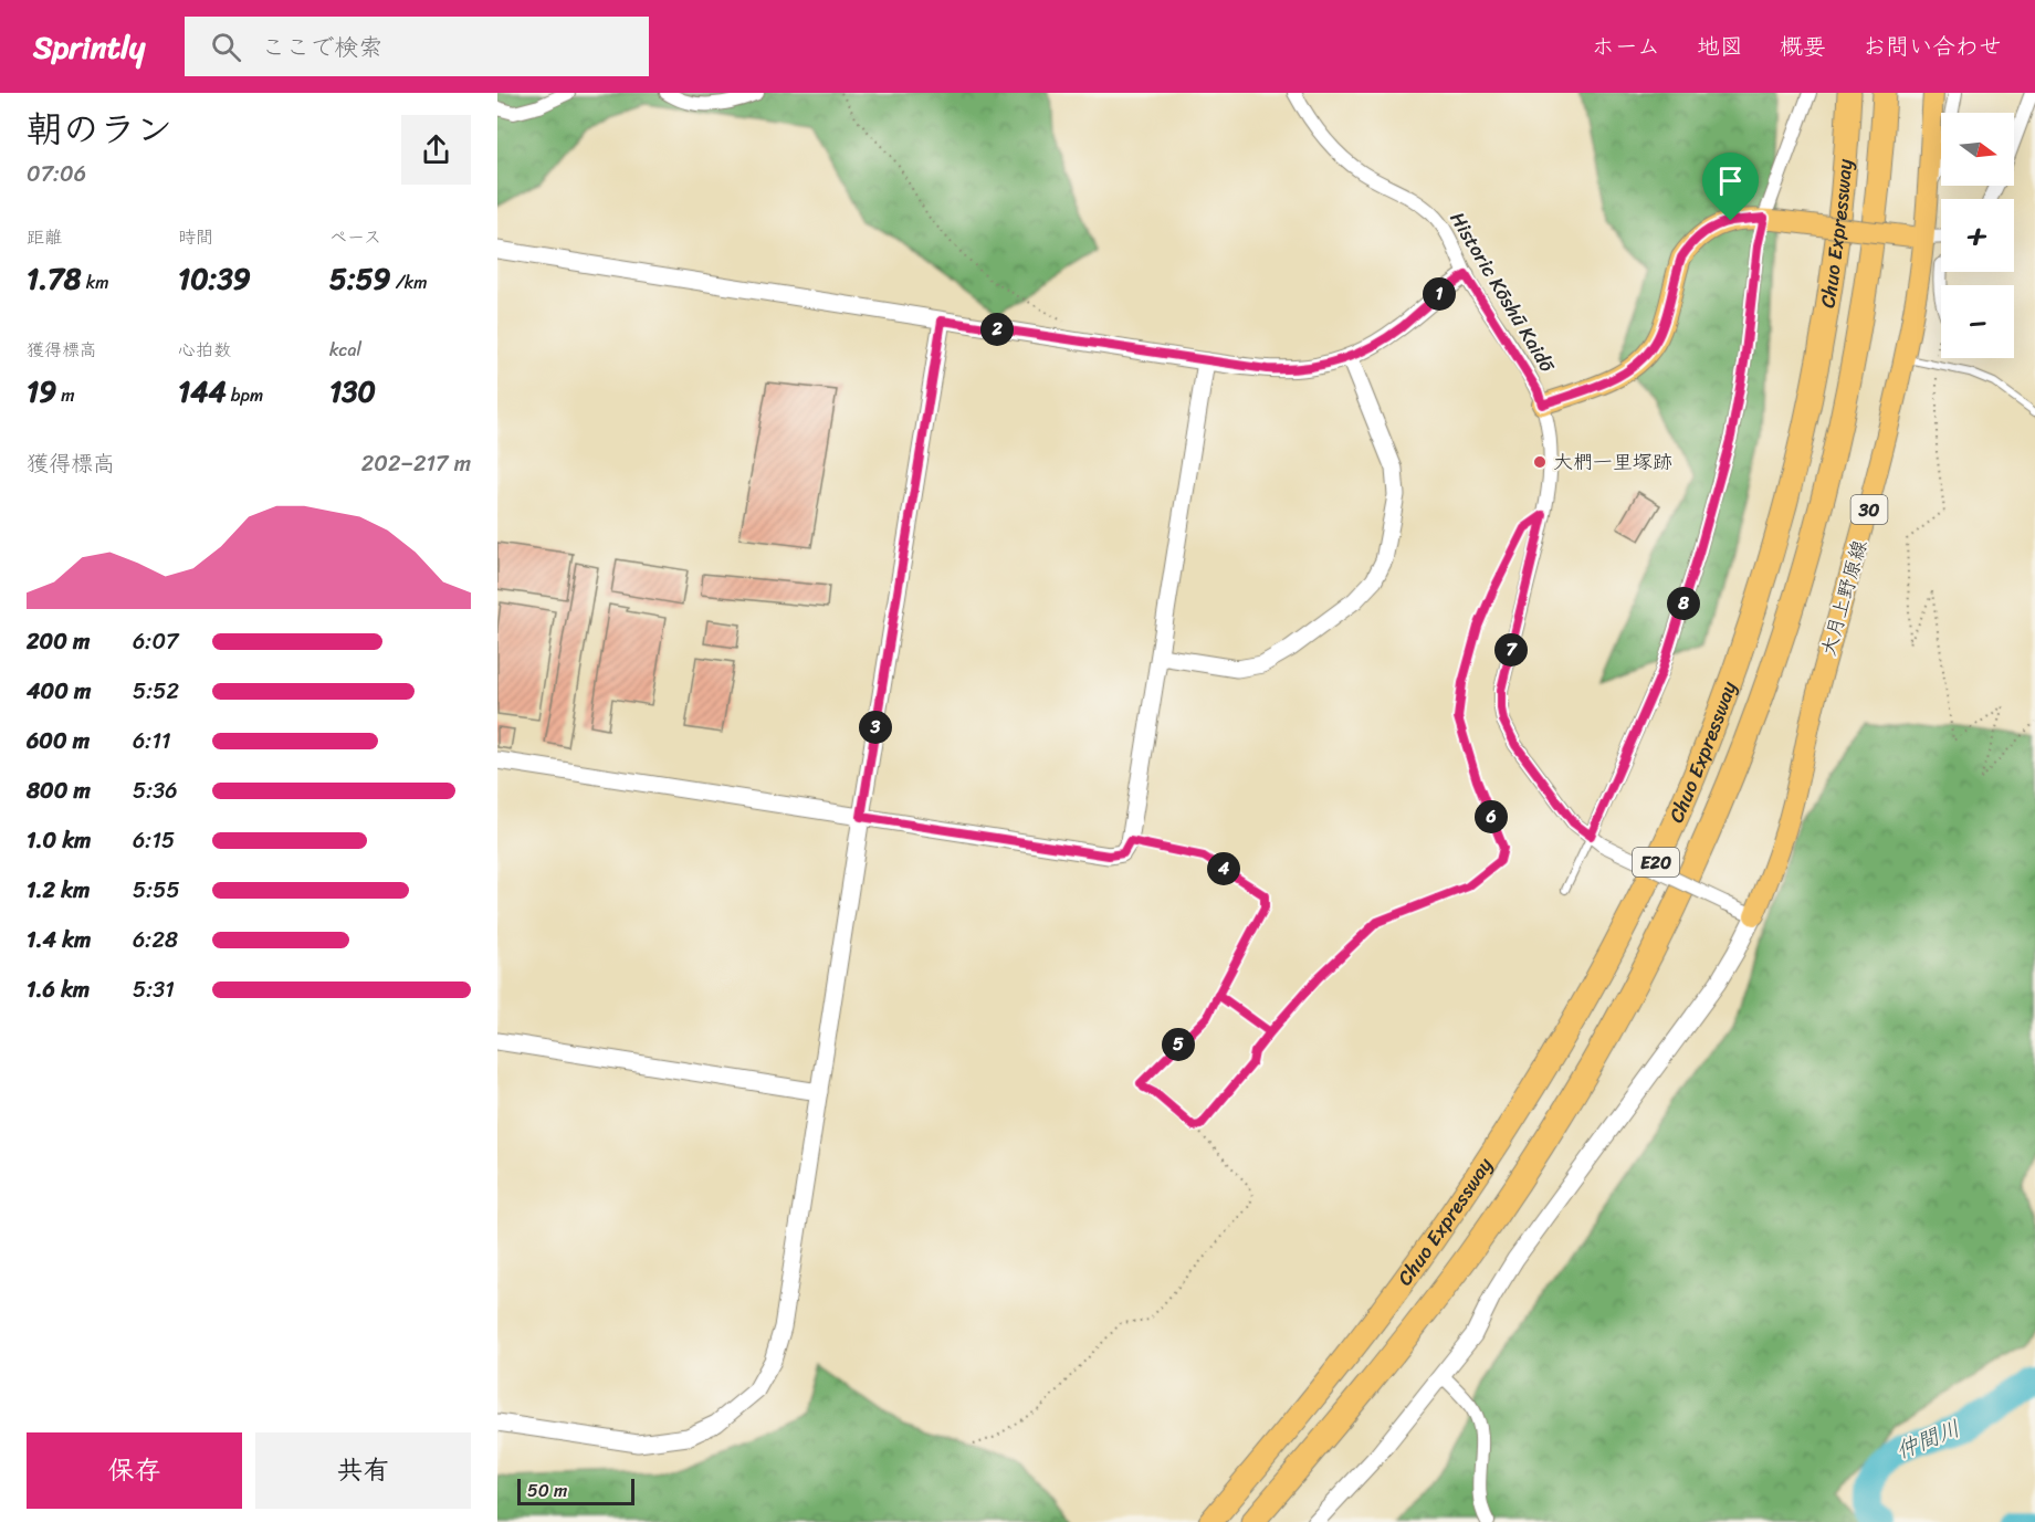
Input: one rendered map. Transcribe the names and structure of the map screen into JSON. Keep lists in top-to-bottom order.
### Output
{
  "streets": {
    "highway": ["Chuo Expressway", "E20"],
    "main road": ["30", "大月上野原線"],
    "street": ["Historic Kōshū Kaidō"]
  },
  "crossings": [
    ["Historic Kōshū Kaidō", "大月上野原線"]
  ],
  "water": ["仲間川"],
  "places": ["大椚一里塚跡"],
  "scale_bar": "50 m",
  "north": "right",
  "page": {
    "header": "Sprintly",
    "search": "ここで検索",
    "nav": [
      "ホーム",
      "地図",
      "概要",
      "お問い合わせ"
    ],
    "heading": ["朝のラン", "07:06"],
    "map_buttons": ["+", "−"],
    "stats": [
      ["距離", "1.78 km"],
      ["時間", "10:39"],
      ["ペース", "5:59 /km"],
      ["獲得標高", "19 m"],
      ["心拍数", "144 bpm"],
      ["kcal", "130"]
    ],
    "pins": [
      "1",
      "2",
      "8",
      "7",
      "3",
      "6",
      "4",
      "5"
    ],
    "chart": ["獲得標高", "202–217 m"],
    "list": [
      {
        "name": "200 m",
        "note": "6:07"
      },
      {
        "name": "400 m",
        "note": "5:52"
      },
      {
        "name": "600 m",
        "note": "6:11"
      },
      {
        "name": "800 m",
        "note": "5:36"
      },
      {
        "name": "1.0 km",
        "note": "6:15"
      },
      {
        "name": "1.2 km",
        "note": "5:55"
      },
      {
        "name": "1.4 km",
        "note": "6:28"
      },
      {
        "name": "1.6 km",
        "note": "5:31"
      }
    ],
    "buttons": ["保存", "共有"],
    "scale": "50 m"
  }
}
